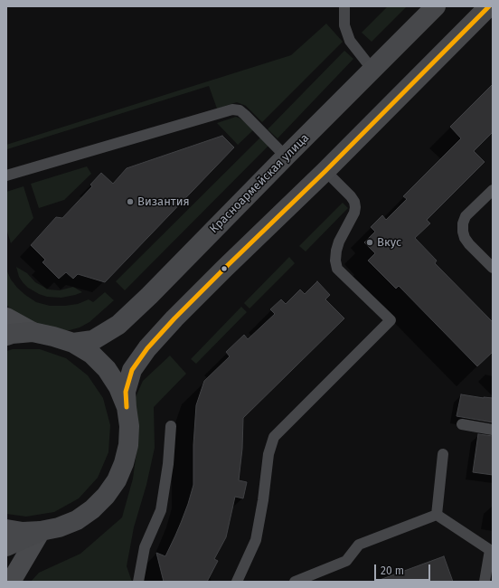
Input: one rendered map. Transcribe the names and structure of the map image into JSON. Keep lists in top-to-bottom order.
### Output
{
  "streets": {
    "main road": ["Красноармейская улица"]
  },
  "places": ["Византия", "Вкус"],
  "scale_bar": "20 m"
}
